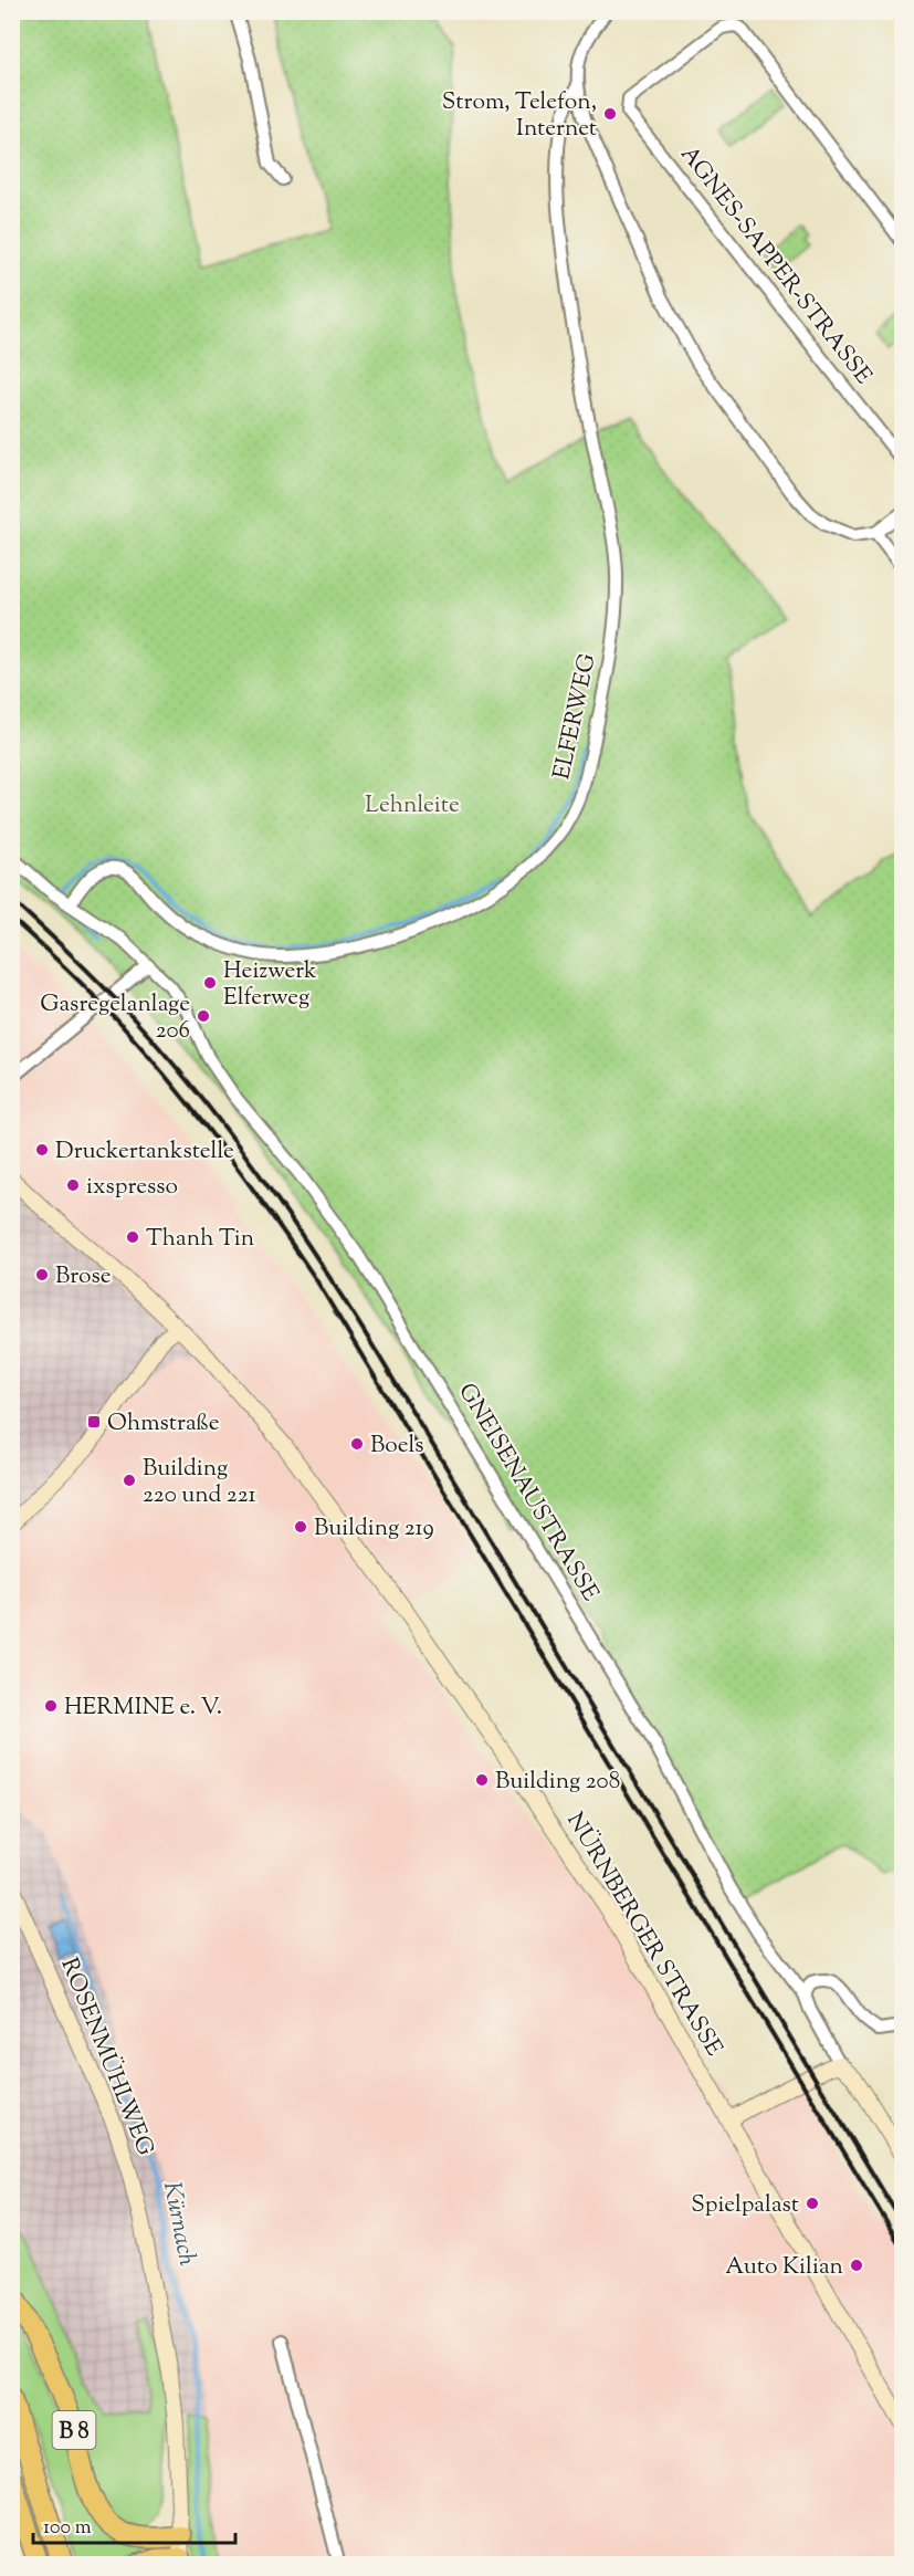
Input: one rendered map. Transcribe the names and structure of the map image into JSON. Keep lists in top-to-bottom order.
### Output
{
  "streets": {
    "highway": ["B 8"],
    "street": [
      "AGNES-SAPPER-STRASSE",
      "ELFERWEG",
      "GNEISENAUSTRASSE",
      "NÜRNBERGER STRASSE",
      "ROSENMÜHLWEG"
    ]
  },
  "crossings": [
    ["ROSENMÜHLWEG", "B 8"]
  ],
  "water": ["Kürnach"],
  "parks": ["Lehnleite"],
  "places": {
    "other": [
      "Strom, Telefon, Internet",
      "Heizwerk Elferweg",
      "Gasregelanlage 206",
      "Druckertankstelle",
      "ixspresso",
      "Thanh Tin",
      "Brose",
      "Boels",
      "Building 220 und 221",
      "Building 219",
      "HERMINE e. V.",
      "Building 208",
      "Spielpalast",
      "Auto Kilian"
    ],
    "transit": ["Ohmstraße"]
  },
  "scale_bar": "100 m"
}
